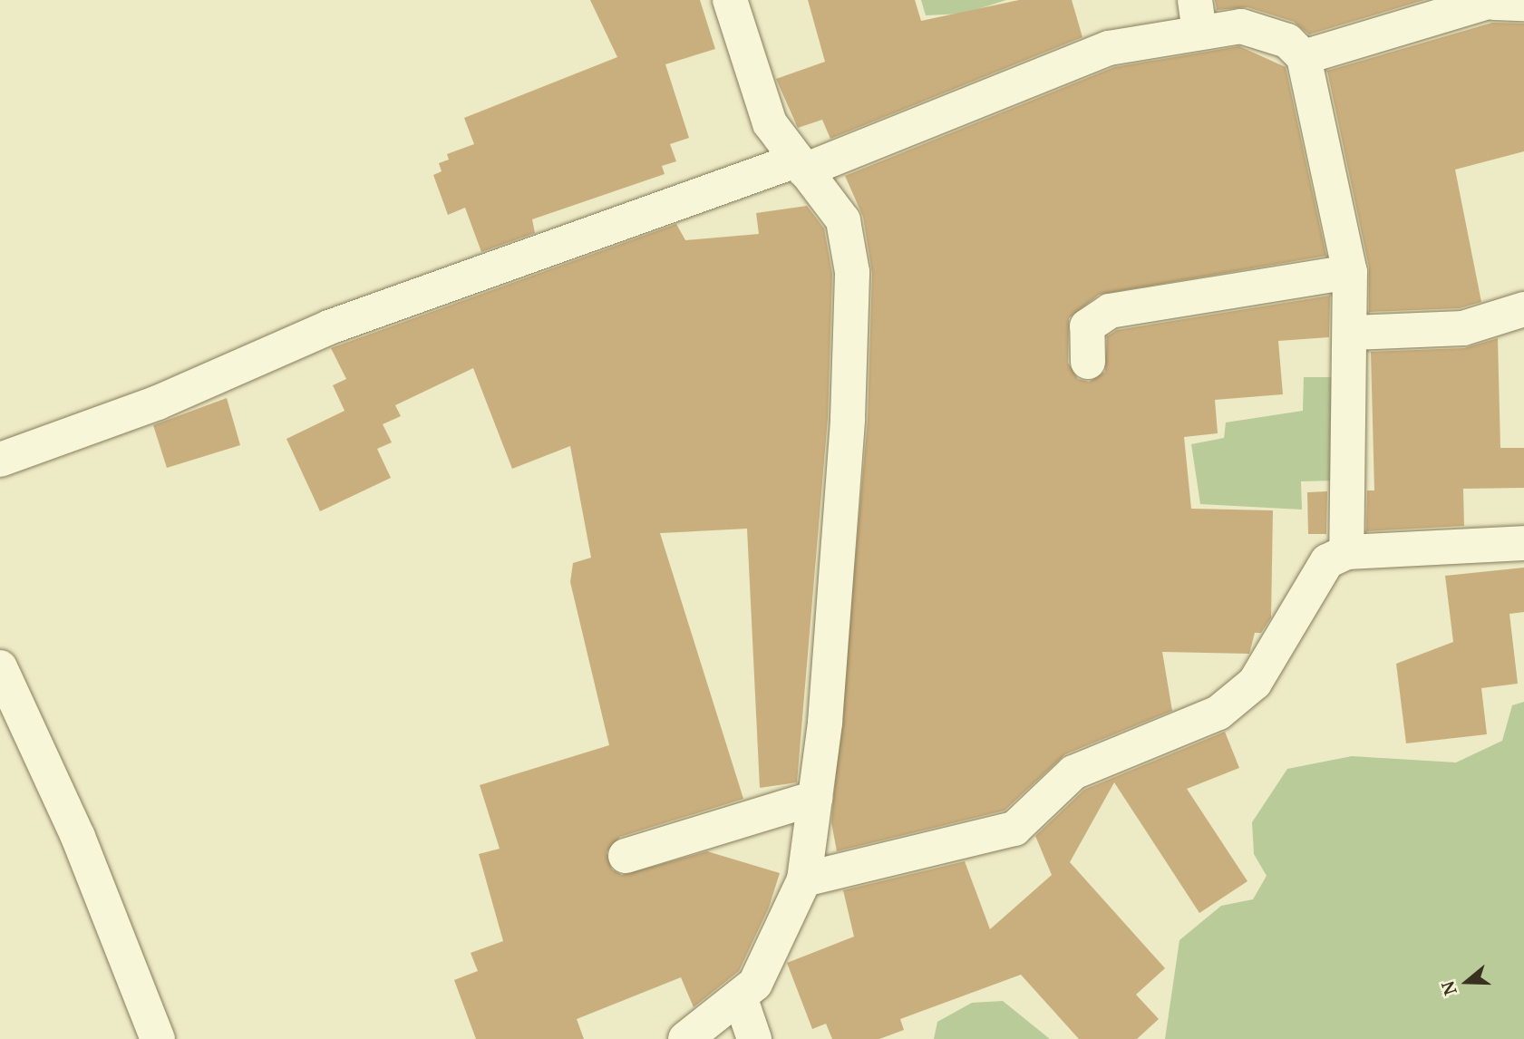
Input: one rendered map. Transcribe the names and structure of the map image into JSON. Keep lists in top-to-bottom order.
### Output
{
  "north": "left"
}
